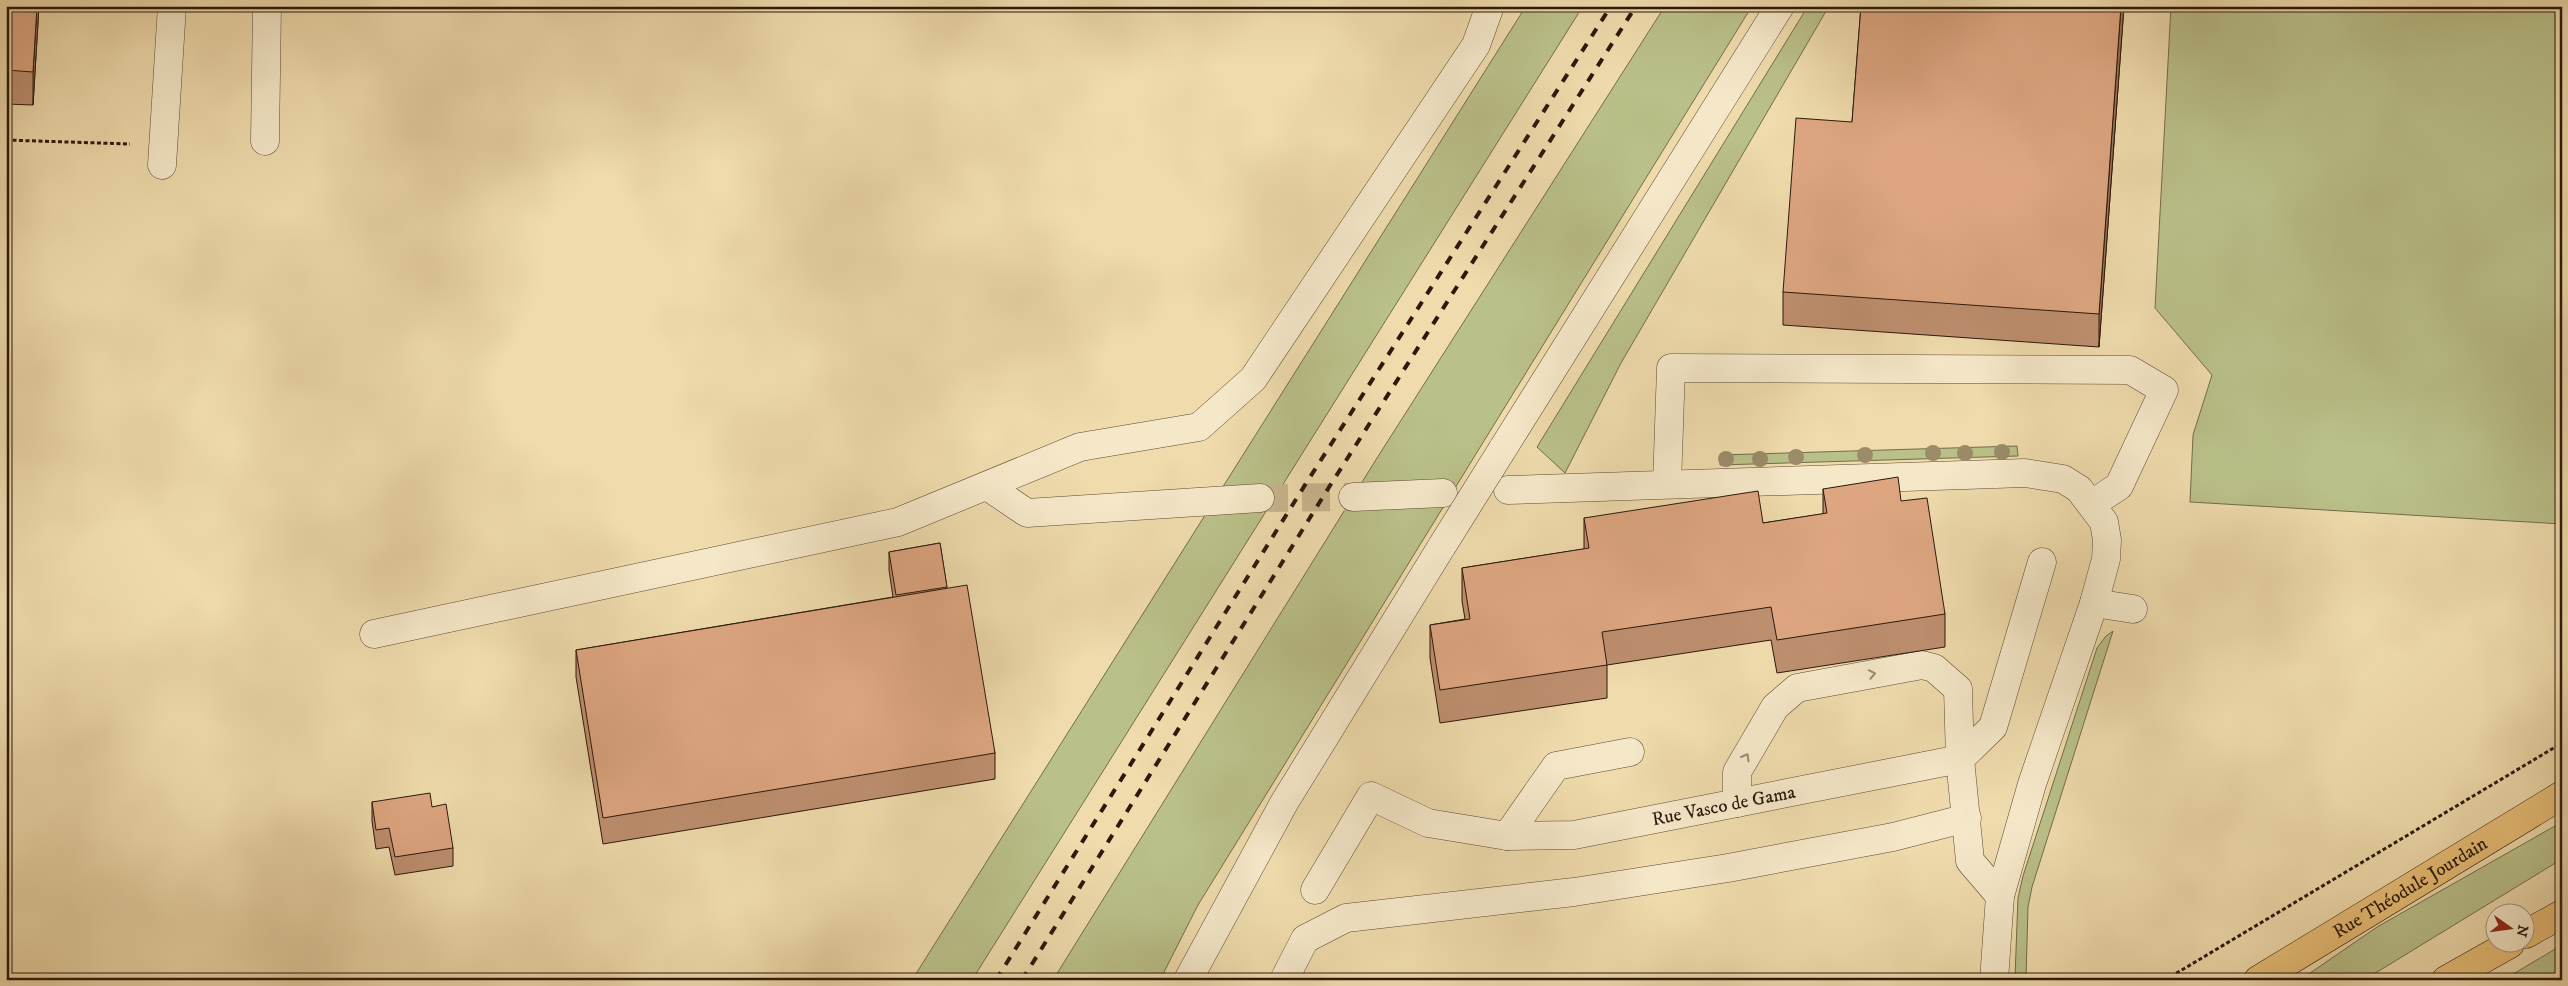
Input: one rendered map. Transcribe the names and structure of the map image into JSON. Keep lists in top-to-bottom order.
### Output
{
  "streets": {
    "main road": ["Rue Théodule Jourdain"],
    "street": ["Rue Vasco de Gama"]
  },
  "north": "right"
}
